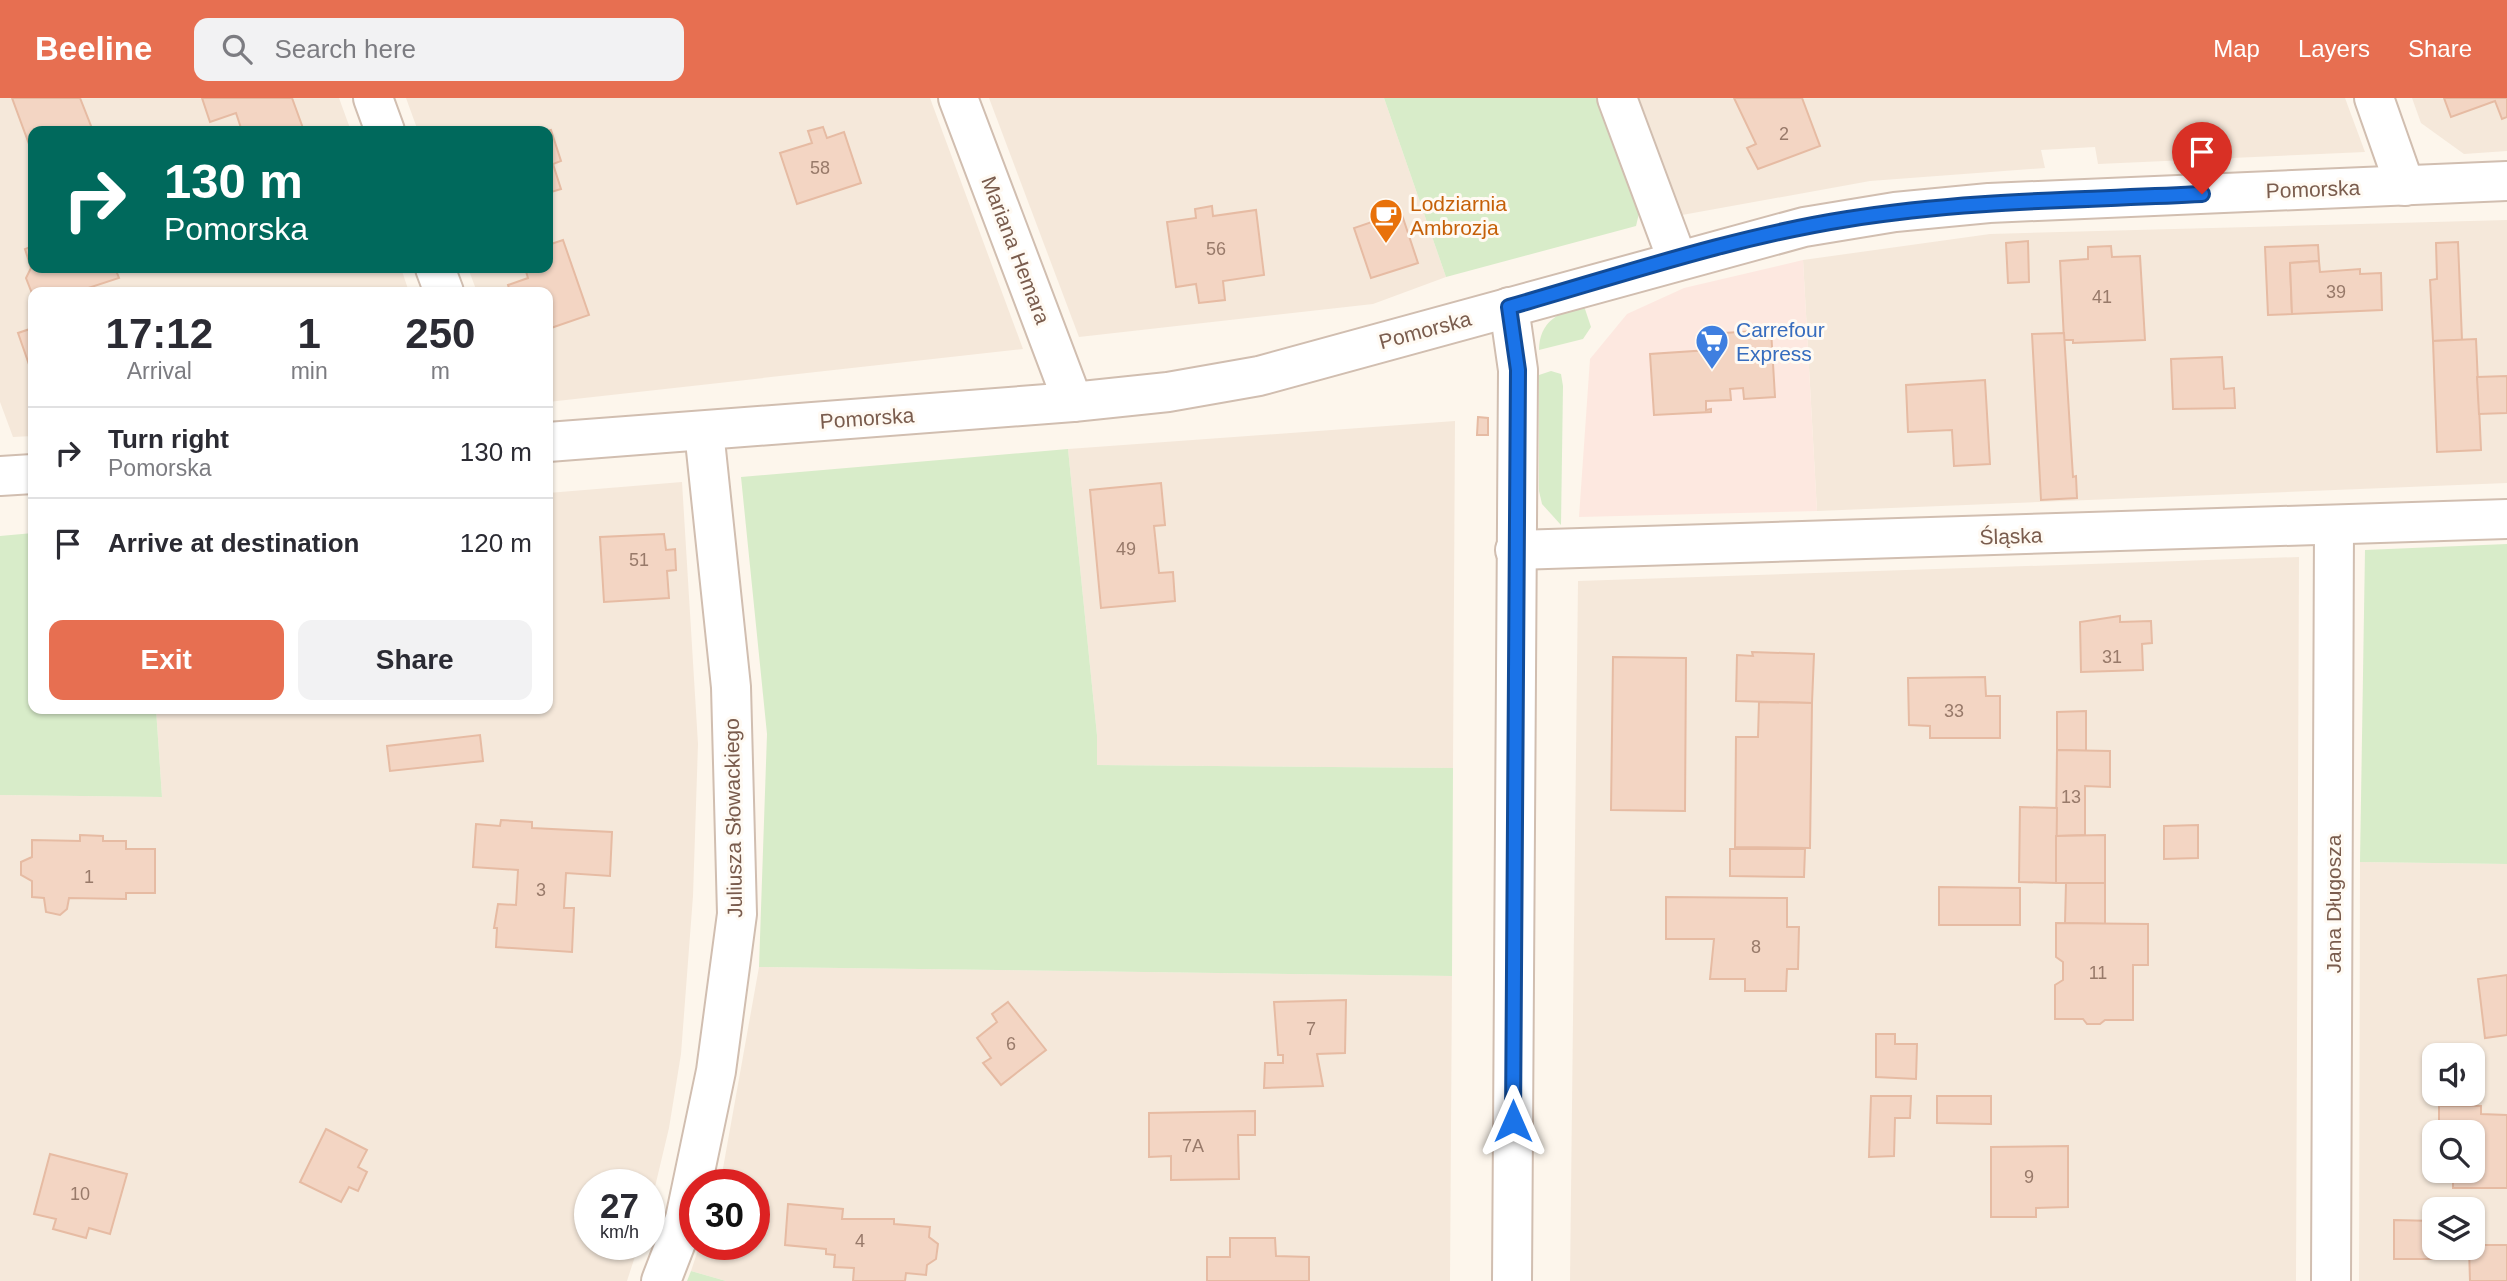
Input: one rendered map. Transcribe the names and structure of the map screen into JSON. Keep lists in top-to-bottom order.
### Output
{
  "streets": {
    "street": [
      "Pomorska",
      "Mariana Hemara",
      "Śląska",
      "Juliusza Słowackiego",
      "Jana Długosza"
    ]
  },
  "crossings": [
    ["Pomorska", "Mariana Hemara"],
    ["Pomorska", "Juliusza Słowackiego"],
    ["Śląska", "Jana Długosza"]
  ],
  "places": {
    "cafe": ["Lodziarnia Ambrozja"],
    "supermarket": ["Carrefour Express"]
  },
  "house_numbers": [
    "2",
    "58",
    "56",
    "39",
    "41",
    "49",
    "51",
    "31",
    "33",
    "13",
    "1",
    "3",
    "8",
    "11",
    "7",
    "6",
    "7A",
    "9",
    "10",
    "4"
  ],
  "page": {
    "header": "Beeline",
    "search": "Search here",
    "nav": ["Map", "Layers", "Share"],
    "turn": ["130 m", "Pomorska"],
    "eta": [
      "17:12",
      "Arrival",
      "1",
      "min",
      "250",
      "m"
    ],
    "list": [
      {
        "name": "Turn right",
        "note": "Pomorska",
        "value": "130 m"
      },
      {
        "name": "Arrive at destination",
        "value": "120 m"
      }
    ],
    "buttons": ["Exit", "Share"],
    "speed": "27 km/h",
    "limit": "30"
  }
}
